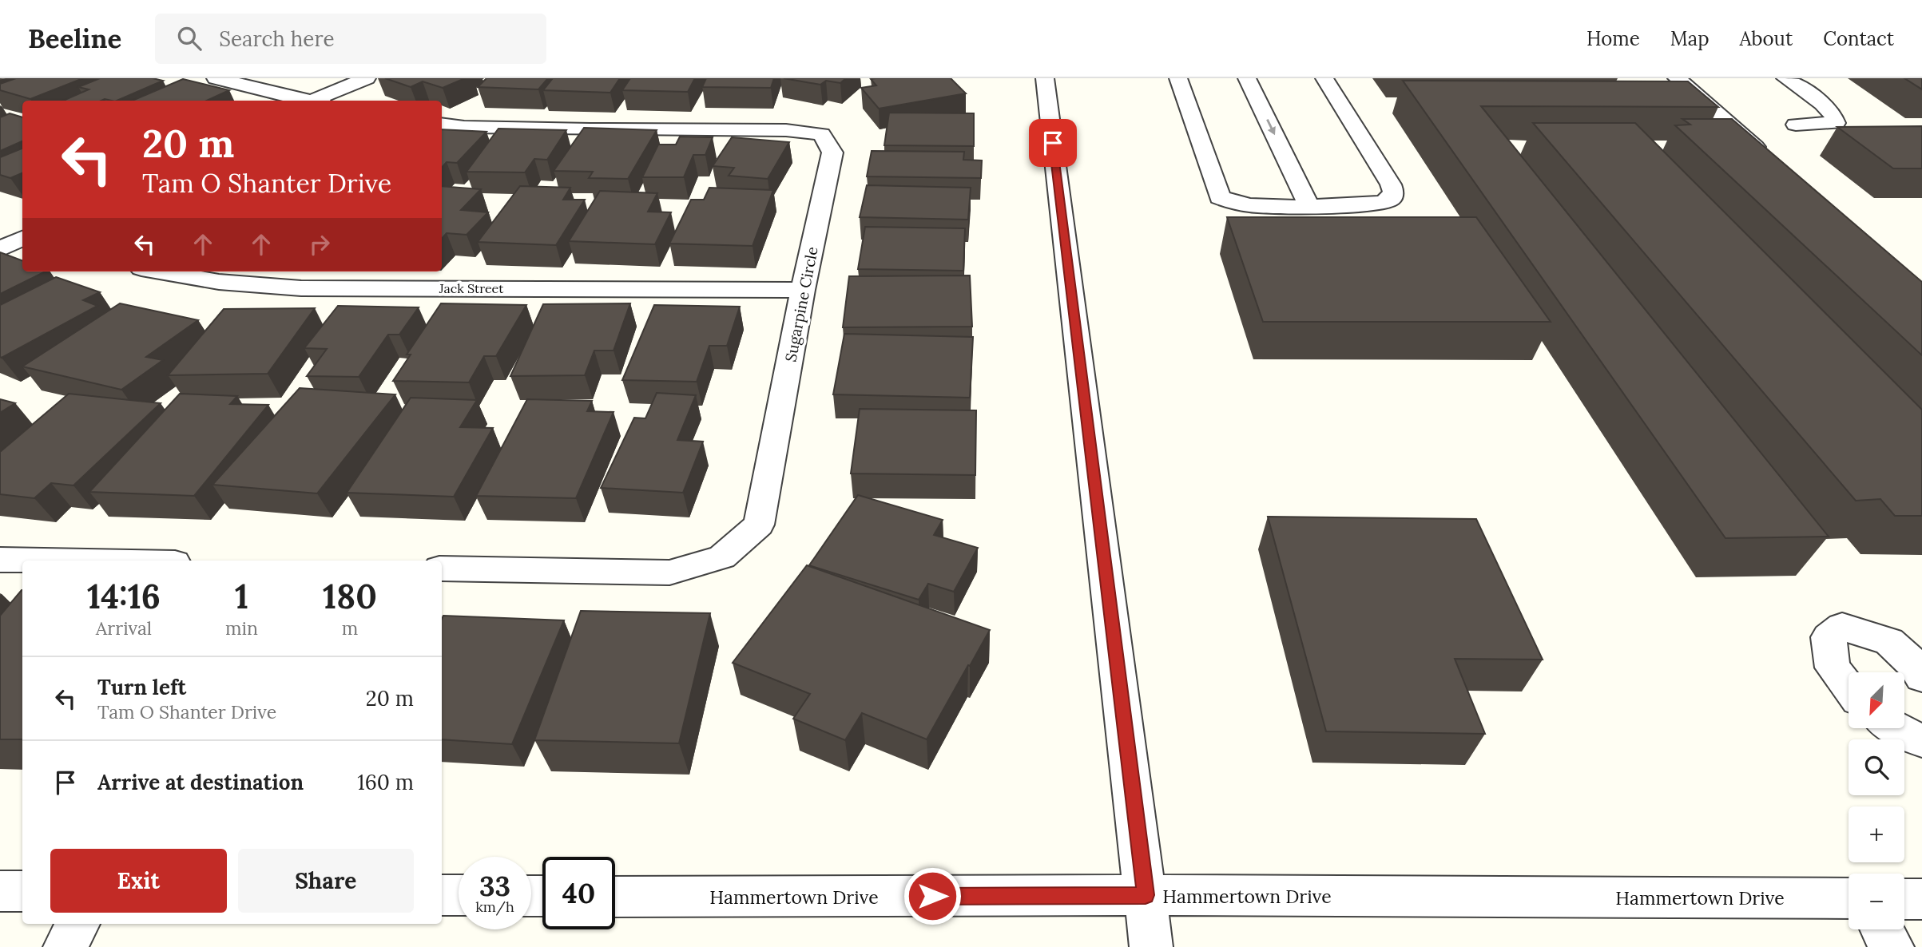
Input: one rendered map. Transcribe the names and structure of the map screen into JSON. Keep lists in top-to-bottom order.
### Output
{
  "streets": {
    "street": ["Jack Street", "Sugarpine Circle", "Hammertown Drive"]
  },
  "crossings": [
    ["Jack Street", "Sugarpine Circle"]
  ],
  "north": "bottom left",
  "page": {
    "header": "Beeline",
    "search": "Search here",
    "nav": [
      "Home",
      "Map",
      "About",
      "Contact"
    ],
    "turn": ["20 m", "Tam O Shanter Drive"],
    "eta": [
      "14:16",
      "Arrival",
      "1",
      "min",
      "180",
      "m"
    ],
    "list": [
      {
        "name": "Turn left",
        "note": "Tam O Shanter Drive",
        "value": "20 m"
      },
      {
        "name": "Arrive at destination",
        "value": "160 m"
      }
    ],
    "map_buttons": ["+", "−"],
    "buttons": ["Exit", "Share"],
    "speed": "33 km/h",
    "limit": "40"
  }
}
